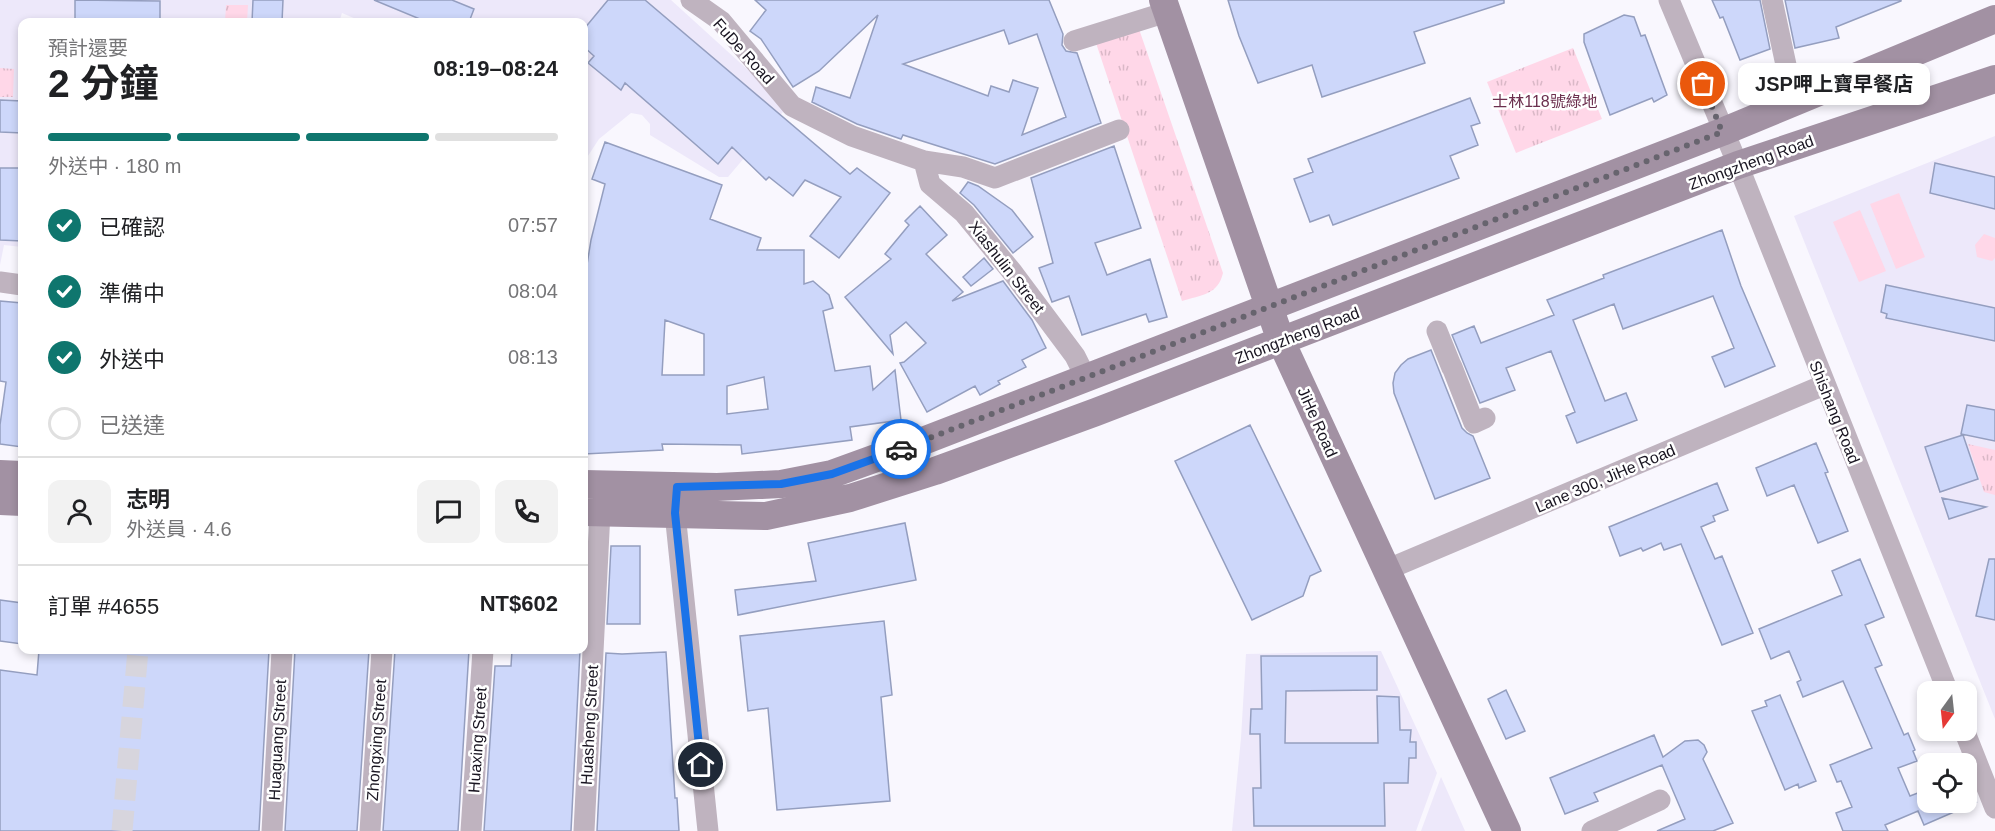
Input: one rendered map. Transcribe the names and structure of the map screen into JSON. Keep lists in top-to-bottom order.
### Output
{
  "streets": {
    "main road": ["Zhongzheng Road", "JiHe Road"],
    "street": [
      "FuDe Road",
      "Xiashulin Street",
      "Shishang Road",
      "Lane 300, JiHe Road",
      "Huasheng Street",
      "Huaguang Street",
      "Zhongxing Street",
      "Huaxing Street"
    ]
  },
  "crossings": [
    ["FuDe Road", "Xiashulin Street"],
    ["Zhongzheng Road", "Xiashulin Street"],
    ["Zhongzheng Road", "Shishang Road"],
    ["Zhongzheng Road", "JiHe Road"],
    ["Zhongzheng Road", "Huasheng Street"],
    ["Shishang Road", "Lane 300, JiHe Road"],
    ["JiHe Road", "Lane 300, JiHe Road"]
  ],
  "parks": ["士林118號綠地"],
  "places": ["JSP呷上寶早餐店"],
  "north": "bottom",
  "page": {
    "heading": ["2 分鐘", "預計還要", "08:19–08:24"],
    "panel": [
      "志明",
      "外送員 · 4.6",
      "訂單 #4655",
      "NT$602"
    ],
    "bubble": "JSP呷上寶早餐店",
    "bar": "外送中 · 180 m",
    "list": [
      ["已確認", "07:57"],
      ["準備中", "08:04"],
      ["外送中", "08:13"],
      "已送達"
    ]
  }
}
